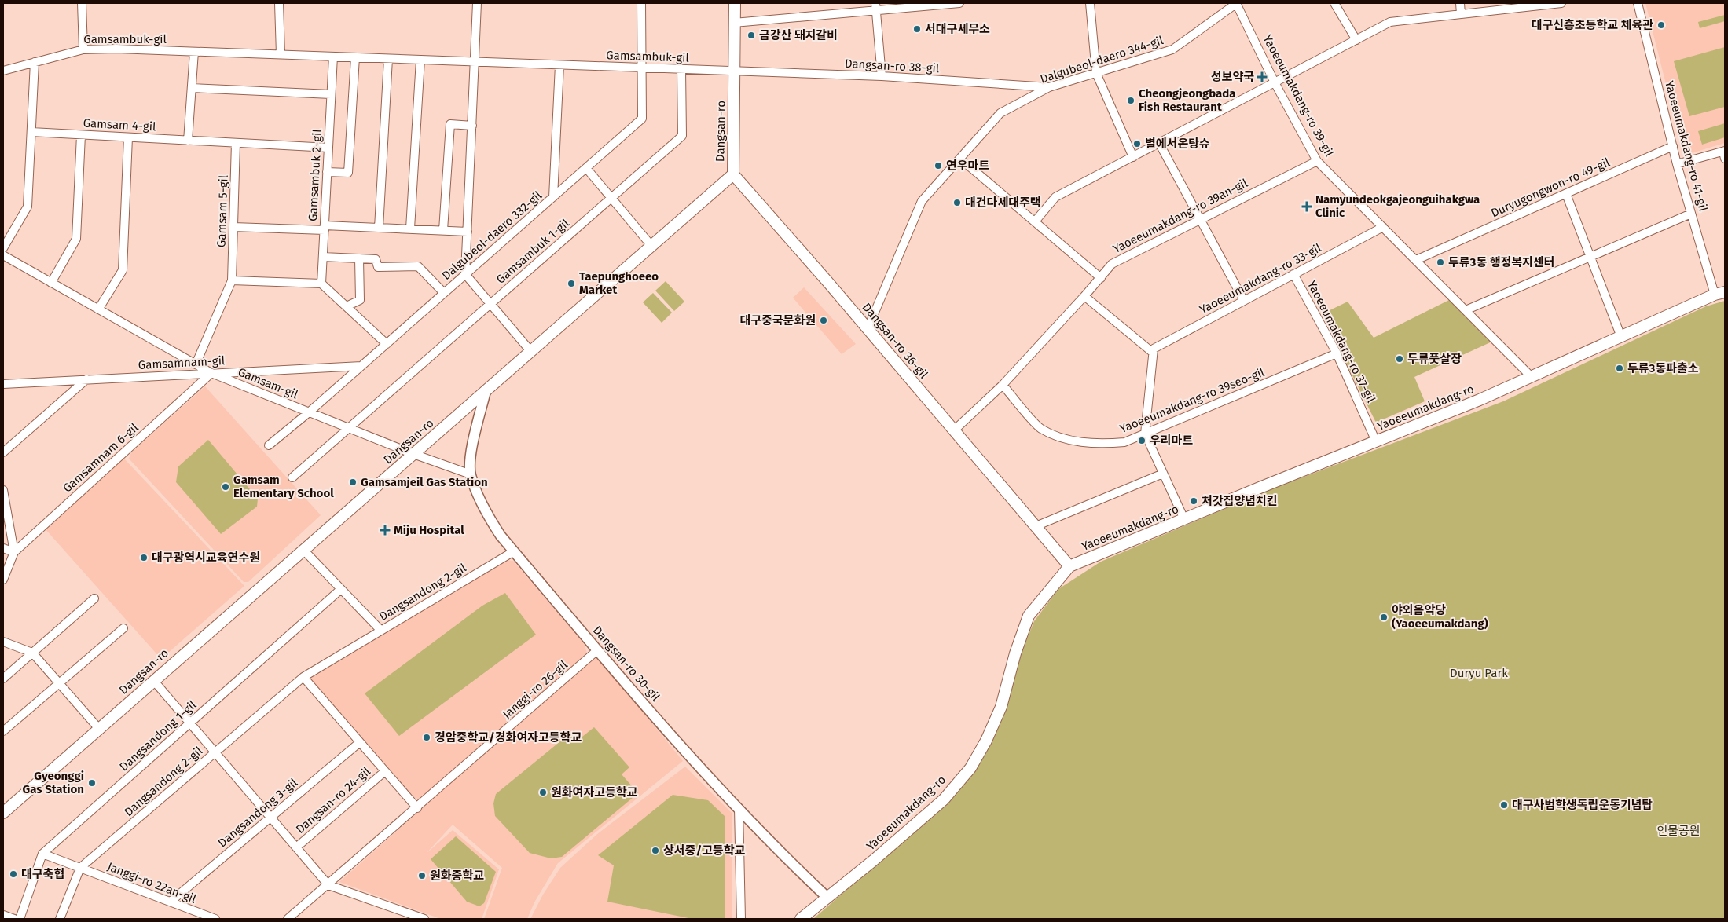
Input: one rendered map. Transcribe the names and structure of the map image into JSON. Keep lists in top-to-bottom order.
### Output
{
  "streets": {
    "main road": ["Dangsan-ro", "Dangsan-ro 36-gil", "Yaoeeumakdang-ro"],
    "street": [
      "Gamsambuk-gil",
      "Dalgubeol-daero 344-gil",
      "Dangsan-ro 38-gil",
      "Yaoeeumakdang-ro 39-gil",
      "Gamsam 4-gil",
      "Yaoeeumakdang-ro 41-gil",
      "Gamsambuk 2-gil",
      "Duryugongwon-ro 49-gil",
      "Gamsam 5-gil",
      "Yaoeeumakdang-ro 39an-gil",
      "Dalgubeol-daero 332-gil",
      "Gamsambuk 1-gil",
      "Yaoeeumakdang-ro 33-gil",
      "Yaoeeumakdang-ro 37-gil",
      "Gamsamnam-gil",
      "Gamsam-gil",
      "Yaoeeumakdang-ro 39seo-gil",
      "Gamsamnam 6-gil",
      "Dangsandong 2-gil",
      "Dangsan-ro 30-gil",
      "Janggi-ro 26-gil",
      "Dangsandong 1-gil",
      "Dangsan-ro 24-gil",
      "Dangsandong 3-gil",
      "Janggi-ro 22an-gil"
    ]
  },
  "crossings": [
    ["Gamsambuk-gil", "Dangsan-ro 38-gil"],
    ["Gamsambuk-gil", "Dangsan-ro"],
    ["Gamsambuk-gil", "Gamsambuk 2-gil"],
    ["Gamsambuk-gil", "Dalgubeol-daero 332-gil"],
    ["Gamsambuk-gil", "Gamsambuk 1-gil"],
    ["Dalgubeol-daero 344-gil", "Dangsan-ro 38-gil"],
    ["Dalgubeol-daero 344-gil", "Yaoeeumakdang-ro 39-gil"],
    ["Dalgubeol-daero 344-gil", "Dangsan-ro 36-gil"],
    ["Dangsan-ro 38-gil", "Dangsan-ro"],
    ["Yaoeeumakdang-ro 39-gil", "Duryugongwon-ro 49-gil"],
    ["Yaoeeumakdang-ro 39-gil", "Yaoeeumakdang-ro 39an-gil"],
    ["Yaoeeumakdang-ro 39-gil", "Yaoeeumakdang-ro 33-gil"],
    ["Yaoeeumakdang-ro 39-gil", "Yaoeeumakdang-ro"],
    ["Gamsam 4-gil", "Gamsambuk 2-gil"],
    ["Gamsam 4-gil", "Gamsam 5-gil"],
    ["Dangsan-ro", "Dangsan-ro 36-gil"],
    ["Dangsan-ro", "Gamsam-gil"],
    ["Dangsan-ro", "Dangsan-ro 24-gil"],
    ["Yaoeeumakdang-ro 41-gil", "Duryugongwon-ro 49-gil"],
    ["Yaoeeumakdang-ro 41-gil", "Yaoeeumakdang-ro"],
    ["Gamsam 5-gil", "Gamsam-gil"],
    ["Yaoeeumakdang-ro 39an-gil", "Dangsan-ro 36-gil"],
    ["Yaoeeumakdang-ro 39an-gil", "Yaoeeumakdang-ro 39seo-gil"],
    ["Dalgubeol-daero 332-gil", "Gamsamnam-gil"],
    ["Dalgubeol-daero 332-gil", "Gamsam-gil"],
    ["Gamsambuk 1-gil", "Gamsam-gil"],
    ["Yaoeeumakdang-ro 33-gil", "Yaoeeumakdang-ro 37-gil"],
    ["Dangsan-ro 36-gil", "Yaoeeumakdang-ro"],
    ["Yaoeeumakdang-ro 37-gil", "Yaoeeumakdang-ro 39seo-gil"],
    ["Yaoeeumakdang-ro 37-gil", "Yaoeeumakdang-ro"],
    ["Gamsamnam-gil", "Gamsam-gil"],
    ["Gamsamnam-gil", "Gamsamnam 6-gil"],
    ["Gamsam-gil", "Gamsamnam 6-gil"],
    ["Yaoeeumakdang-ro", "Dangsan-ro 30-gil"],
    ["Dangsandong 2-gil", "Dangsan-ro 30-gil"],
    ["Dangsandong 2-gil", "Dangsan-ro 24-gil"],
    ["Dangsandong 2-gil", "Janggi-ro 22an-gil"],
    ["Dangsan-ro 30-gil", "Janggi-ro 26-gil"],
    ["Janggi-ro 26-gil", "Dangsan-ro 24-gil"],
    ["Dangsandong 1-gil", "Dangsan-ro 24-gil"],
    ["Dangsandong 1-gil", "Janggi-ro 22an-gil"],
    ["Dangsan-ro 24-gil", "Dangsandong 3-gil"],
    ["Dangsandong 3-gil", "Janggi-ro 22an-gil"]
  ],
  "parks": ["Duryu Park", "인물공원"],
  "places": {
    "other": [
      "대구신흥초등학교 체육관",
      "서대구세무소",
      "금강산 돼지갈비",
      "Cheongjeongbada Fish Restaurant",
      "별에서온탕슈",
      "연우마트",
      "대건다세대주택",
      "두류3동 행정복지센터",
      "Taepunghoeeo Market",
      "대구중국문화원",
      "두류풋살장",
      "두류3동파출소",
      "우리마트",
      "Gamsamjeil Gas Station",
      "Gamsam Elementary School",
      "처갓집양념치킨",
      "대구광역시교육연수원",
      "야외음악당 (Yaoeeumakdang)",
      "경암중학교/경화여자고등학교",
      "Gyeonggi Gas Station",
      "원화여자고등학교",
      "대구사범학생독립운동기념탑",
      "상서중/고등학교",
      "대구축협",
      "원화중학교"
    ],
    "health": ["성보약국", "Namyundeokgajeonguihakgwa Clinic", "Miju Hospital"]
  }
}
